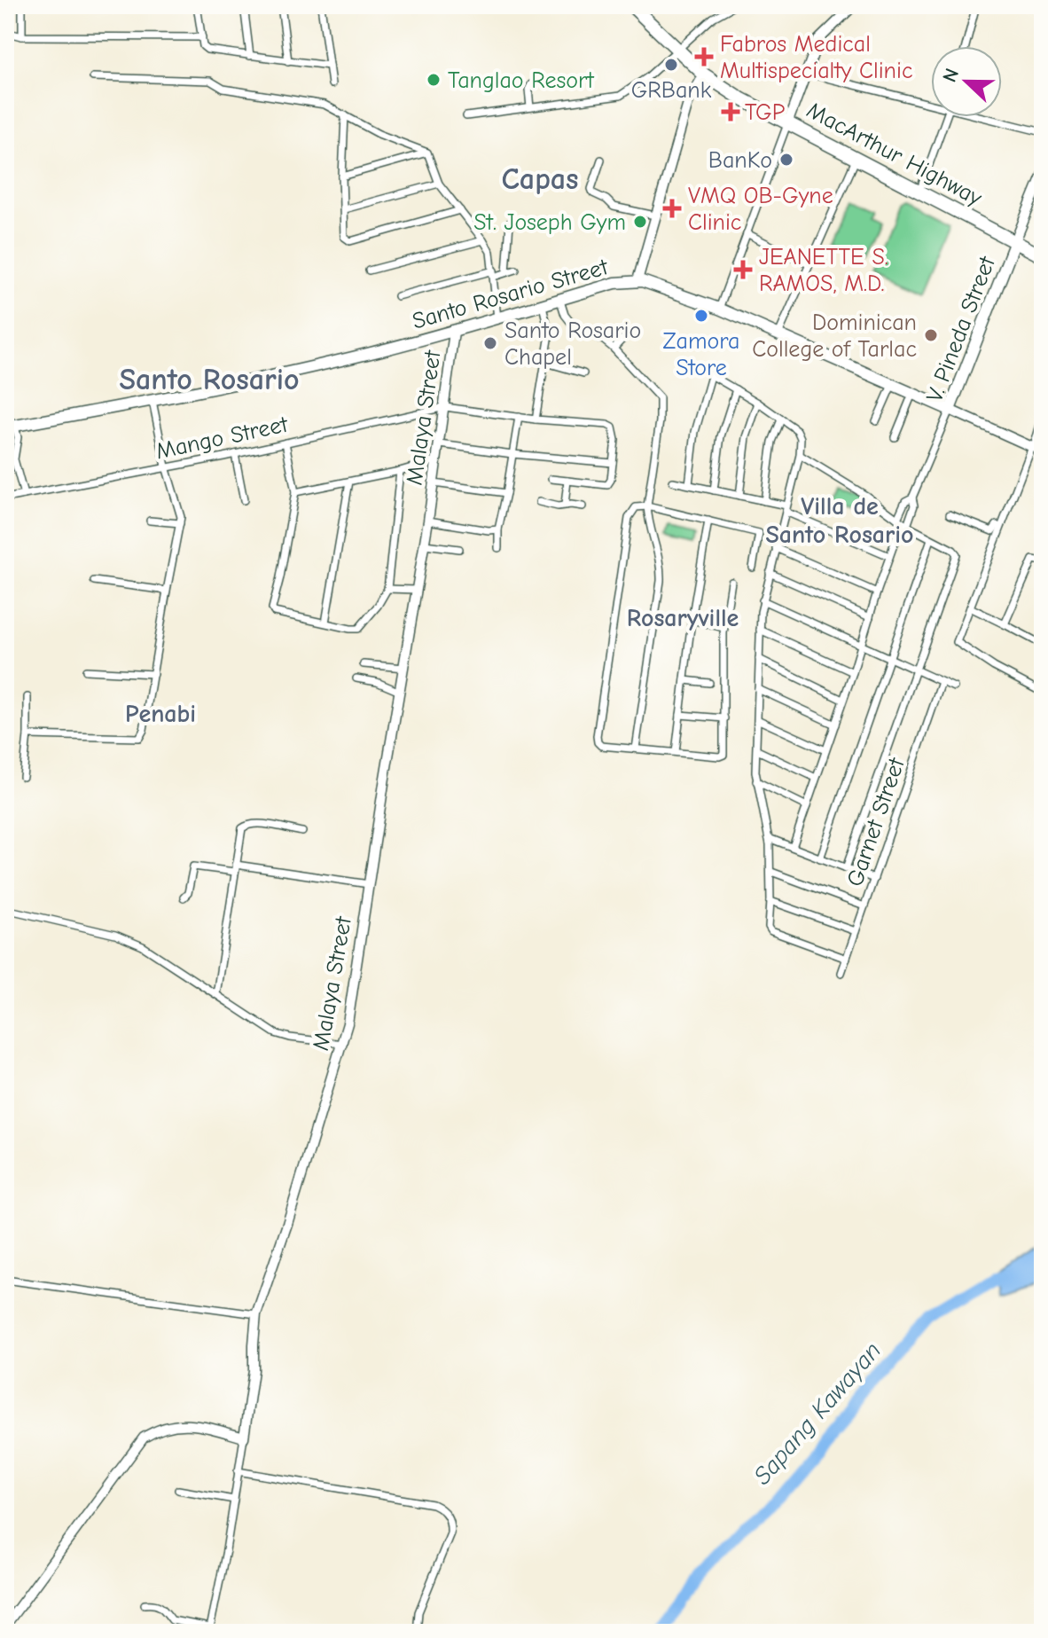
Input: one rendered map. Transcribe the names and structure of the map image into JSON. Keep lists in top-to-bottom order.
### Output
{
  "streets": {
    "highway": ["MacArthur Highway"],
    "main road": ["Santo Rosario Street", "V. Pineda Street"],
    "street": ["Malaya Street", "Mango Street", "Garnet Street"]
  },
  "crossings": [
    ["MacArthur Highway", "V. Pineda Street"],
    ["Santo Rosario Street", "V. Pineda Street"],
    ["Santo Rosario Street", "Malaya Street"],
    ["Malaya Street", "Mango Street"]
  ],
  "districts": [
    "Capas",
    "Santo Rosario",
    "Villa de Santo Rosario",
    "Rosaryville",
    "Penabi"
  ],
  "water": ["Sapang Kawayan"],
  "places": {
    "health": [
      "Fabros Medical Multispecialty Clinic",
      "TGP",
      "VMQ OB-Gyne Clinic",
      "JEANETTE S. RAMOS, M.D."
    ],
    "other": [
      "GRBank",
      "Tanglao Resort",
      "BanKo",
      "St. Joseph Gym",
      "Zamora Store",
      "Dominican College of Tarlac",
      "Santo Rosario Chapel"
    ]
  },
  "north": "left"
}
